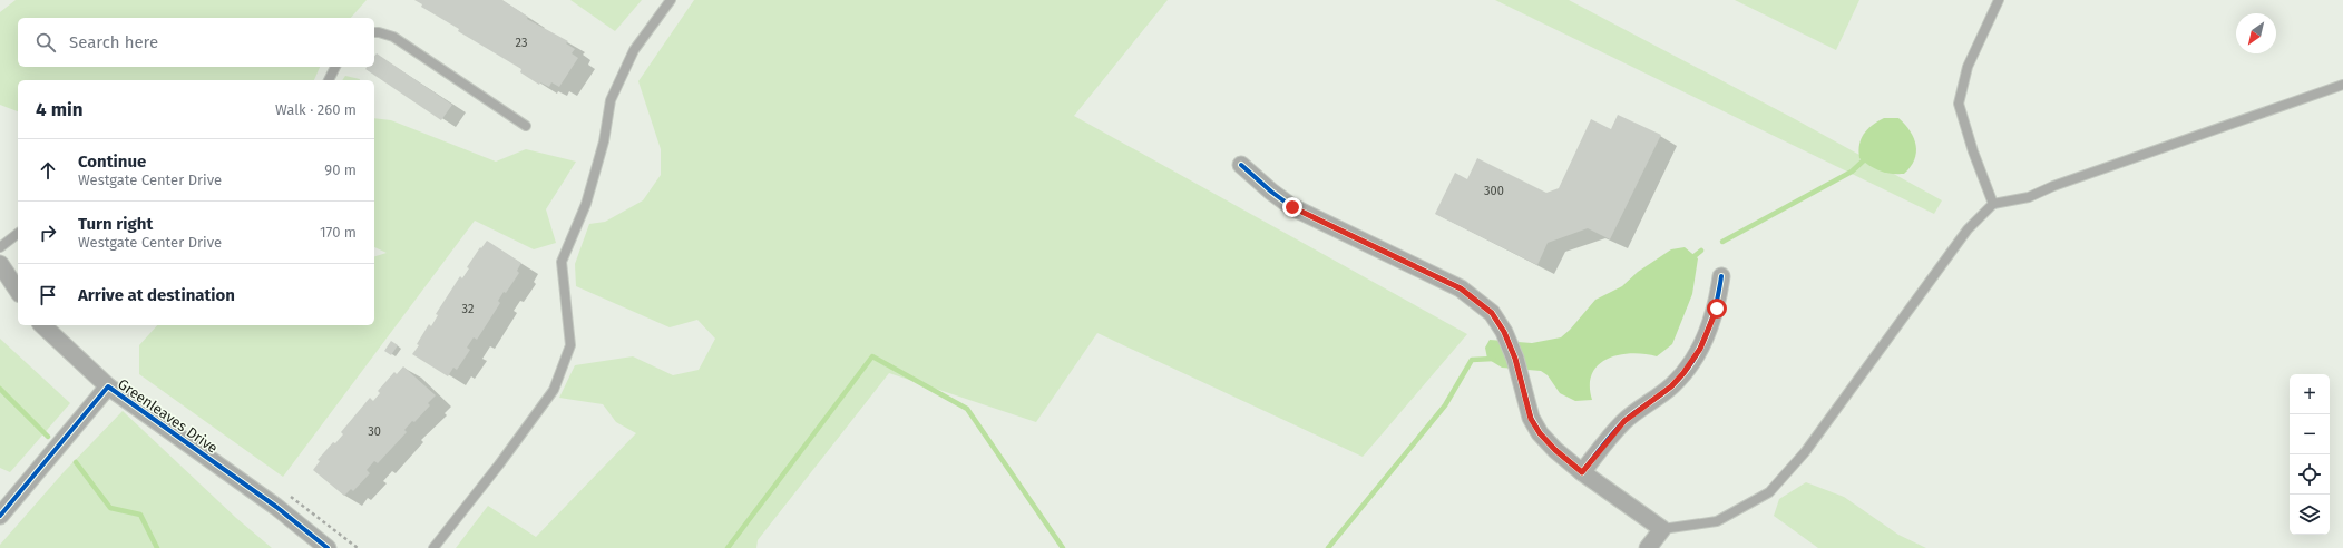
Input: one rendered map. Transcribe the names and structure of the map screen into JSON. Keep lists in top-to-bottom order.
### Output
{
  "streets": {
    "street": ["Greenleaves Drive"]
  },
  "house_numbers": [
    "23",
    "300",
    "32",
    "30"
  ],
  "north": "bottom left",
  "page": {
    "search": "Search here",
    "heading": ["4 min", "Walk · 260 m"],
    "list": [
      ["Continue", "Westgate Center Drive", "90 m"],
      ["Turn right", "Westgate Center Drive", "170 m"],
      "Arrive at destination"
    ],
    "map_buttons": ["+", "−"]
  }
}
